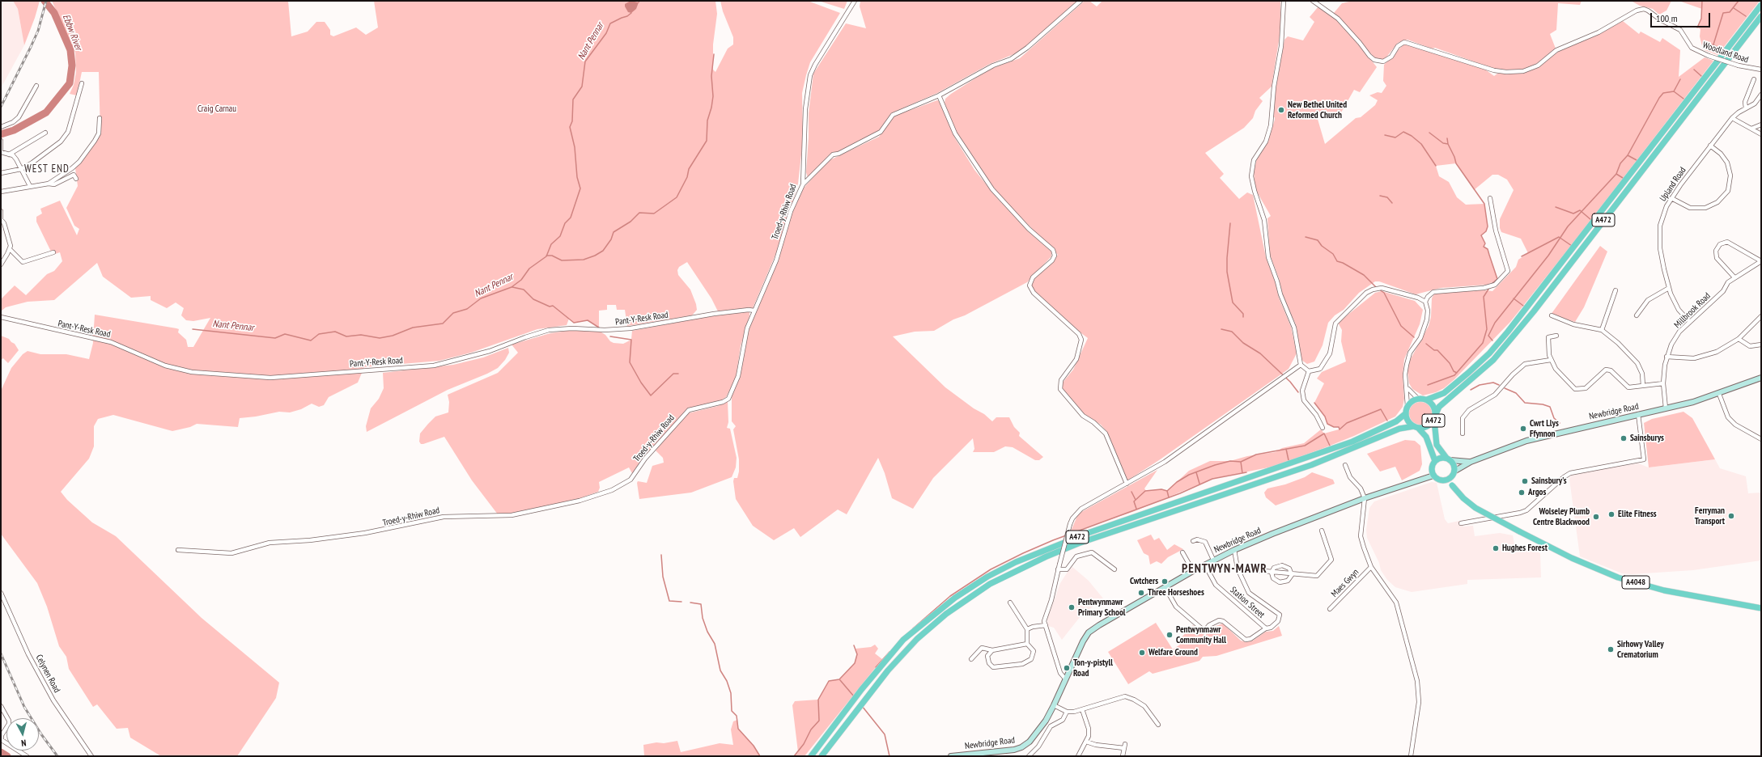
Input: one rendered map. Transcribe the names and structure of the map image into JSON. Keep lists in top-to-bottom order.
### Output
{
  "streets": {
    "main road": ["A472", "A4048"],
    "street": [
      "Woodland Road",
      "Upland Road",
      "Troed-y-Rhiw Road",
      "Millbrook Road",
      "Pant-Y-Resk Road",
      "Newbridge Road",
      "Maes Gwyn",
      "Station Street",
      "Celynen Road"
    ]
  },
  "crossings": [
    ["Upland Road", "Millbrook Road"],
    ["Troed-y-Rhiw Road", "Pant-Y-Resk Road"],
    ["Millbrook Road", "Newbridge Road"],
    ["Newbridge Road", "A4048"],
    ["Newbridge Road", "Station Street"]
  ],
  "districts": ["WEST END", "PENTWYN-MAWR"],
  "water": ["Ebbw River", "Nant Pennar"],
  "parks": ["Craig Carnau"],
  "places": [
    "New Bethel United Reformed Church",
    "Cwrt Llys Ffynnon",
    "Sainsburys",
    "Sainsbury's",
    "Argos",
    "Elite Fitness",
    "Ferryman Transport",
    "Wolseley Plumb Centre Blackwood",
    "Hughes Forest",
    "Cwtchers",
    "Three Horseshoes",
    "Pentwynmawr Primary School",
    "Pentwynmawr Community Hall",
    "Sirhowy Valley Crematorium",
    "Welfare Ground",
    "Ton-y-pistyll Road"
  ],
  "scale_bar": "100 m",
  "north": "bottom"
}
